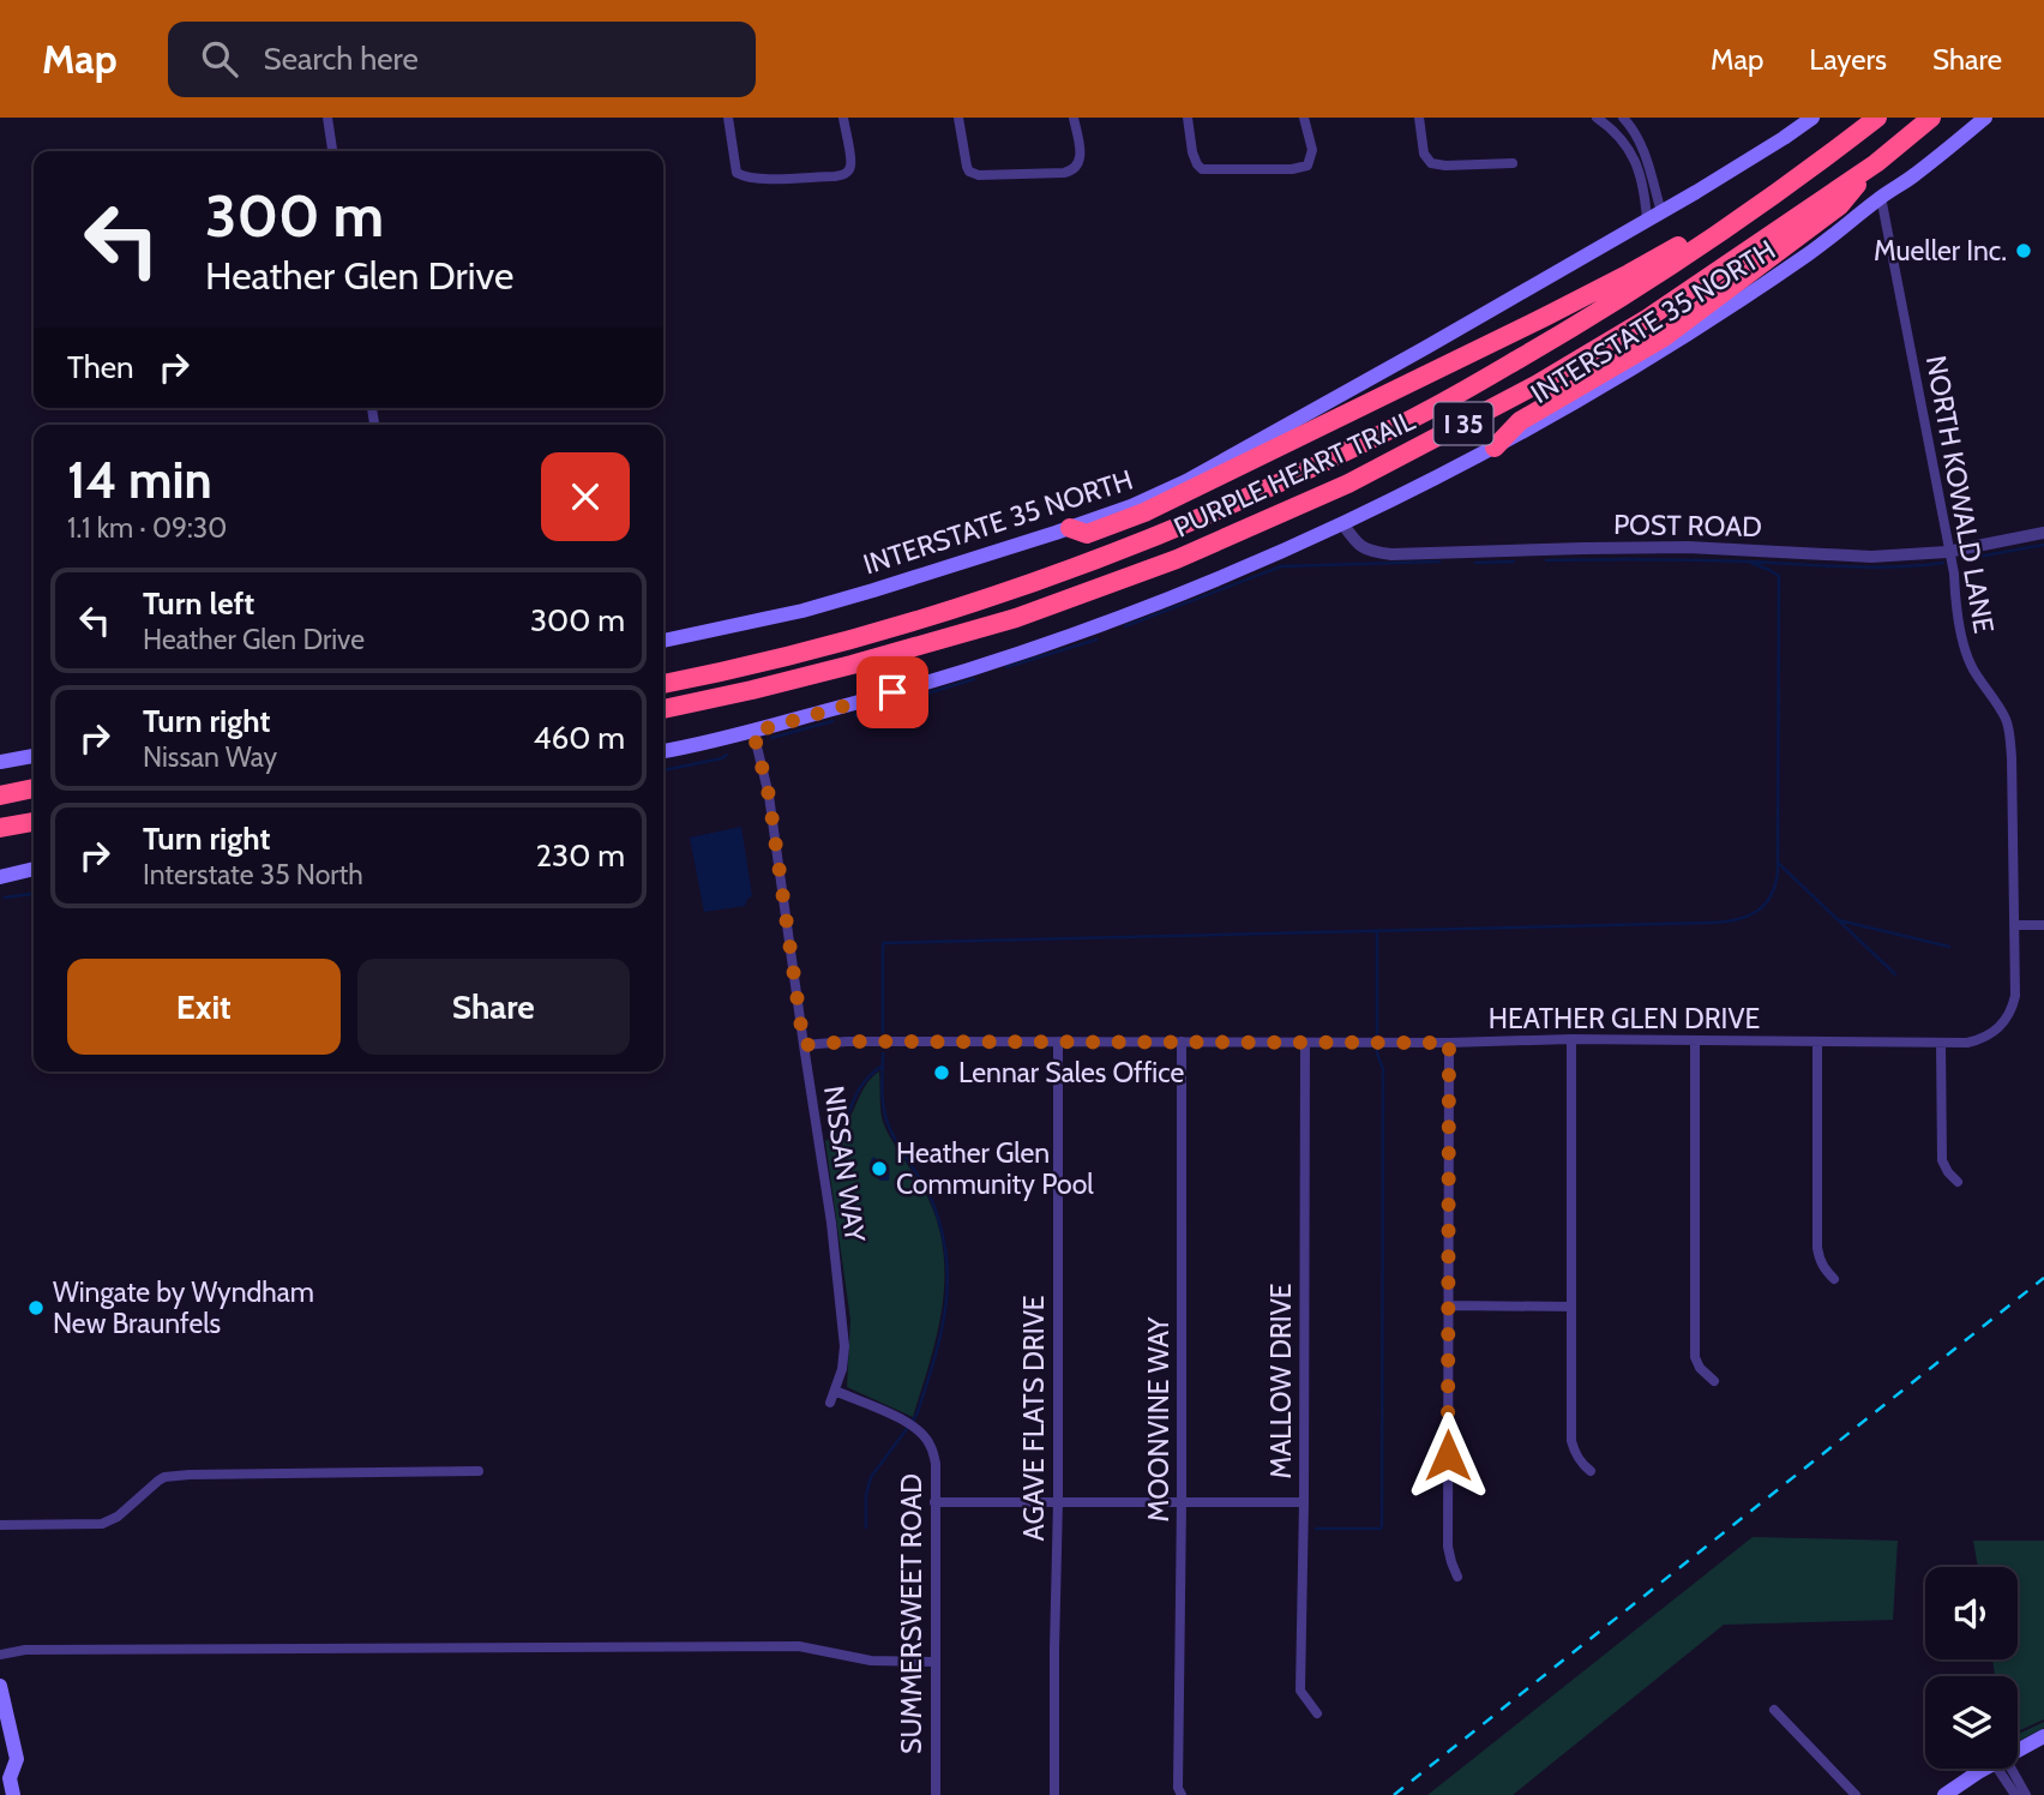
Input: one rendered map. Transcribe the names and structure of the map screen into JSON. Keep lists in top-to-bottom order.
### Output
{
  "streets": {
    "highway": ["I 35", "PURPLE HEART TRAIL"],
    "main road": ["INTERSTATE 35 NORTH"],
    "street": [
      "NORTH KOWALD LANE",
      "POST ROAD",
      "HEATHER GLEN DRIVE",
      "NISSAN WAY",
      "MALLOW DRIVE",
      "AGAVE FLATS DRIVE",
      "MOONVINE WAY",
      "SUMMERSWEET ROAD"
    ]
  },
  "crossings": [
    ["INTERSTATE 35 NORTH", "NORTH KOWALD LANE"],
    ["INTERSTATE 35 NORTH", "POST ROAD"],
    ["INTERSTATE 35 NORTH", "NISSAN WAY"],
    ["NORTH KOWALD LANE", "POST ROAD"],
    ["NORTH KOWALD LANE", "HEATHER GLEN DRIVE"],
    ["HEATHER GLEN DRIVE", "NISSAN WAY"],
    ["HEATHER GLEN DRIVE", "MALLOW DRIVE"],
    ["HEATHER GLEN DRIVE", "AGAVE FLATS DRIVE"],
    ["HEATHER GLEN DRIVE", "MOONVINE WAY"],
    ["NISSAN WAY", "SUMMERSWEET ROAD"]
  ],
  "places": [
    "Mueller Inc.",
    "Lennar Sales Office",
    "Heather Glen Community Pool",
    "Wingate by Wyndham New Braunfels"
  ],
  "page": {
    "header": "Map",
    "search": "Search here",
    "nav": ["Map", "Layers", "Share"],
    "turn": ["300 m", "Heather Glen Drive"],
    "then": "Then",
    "heading": ["14 min", "1.1 km · 09:30"],
    "list": [
      {
        "name": "Turn left",
        "note": "Heather Glen Drive",
        "value": "300 m"
      },
      {
        "name": "Turn right",
        "note": "Nissan Way",
        "value": "460 m"
      },
      {
        "name": "Turn right",
        "note": "Interstate 35 North",
        "value": "230 m"
      }
    ],
    "buttons": ["Exit", "Share"]
  }
}
